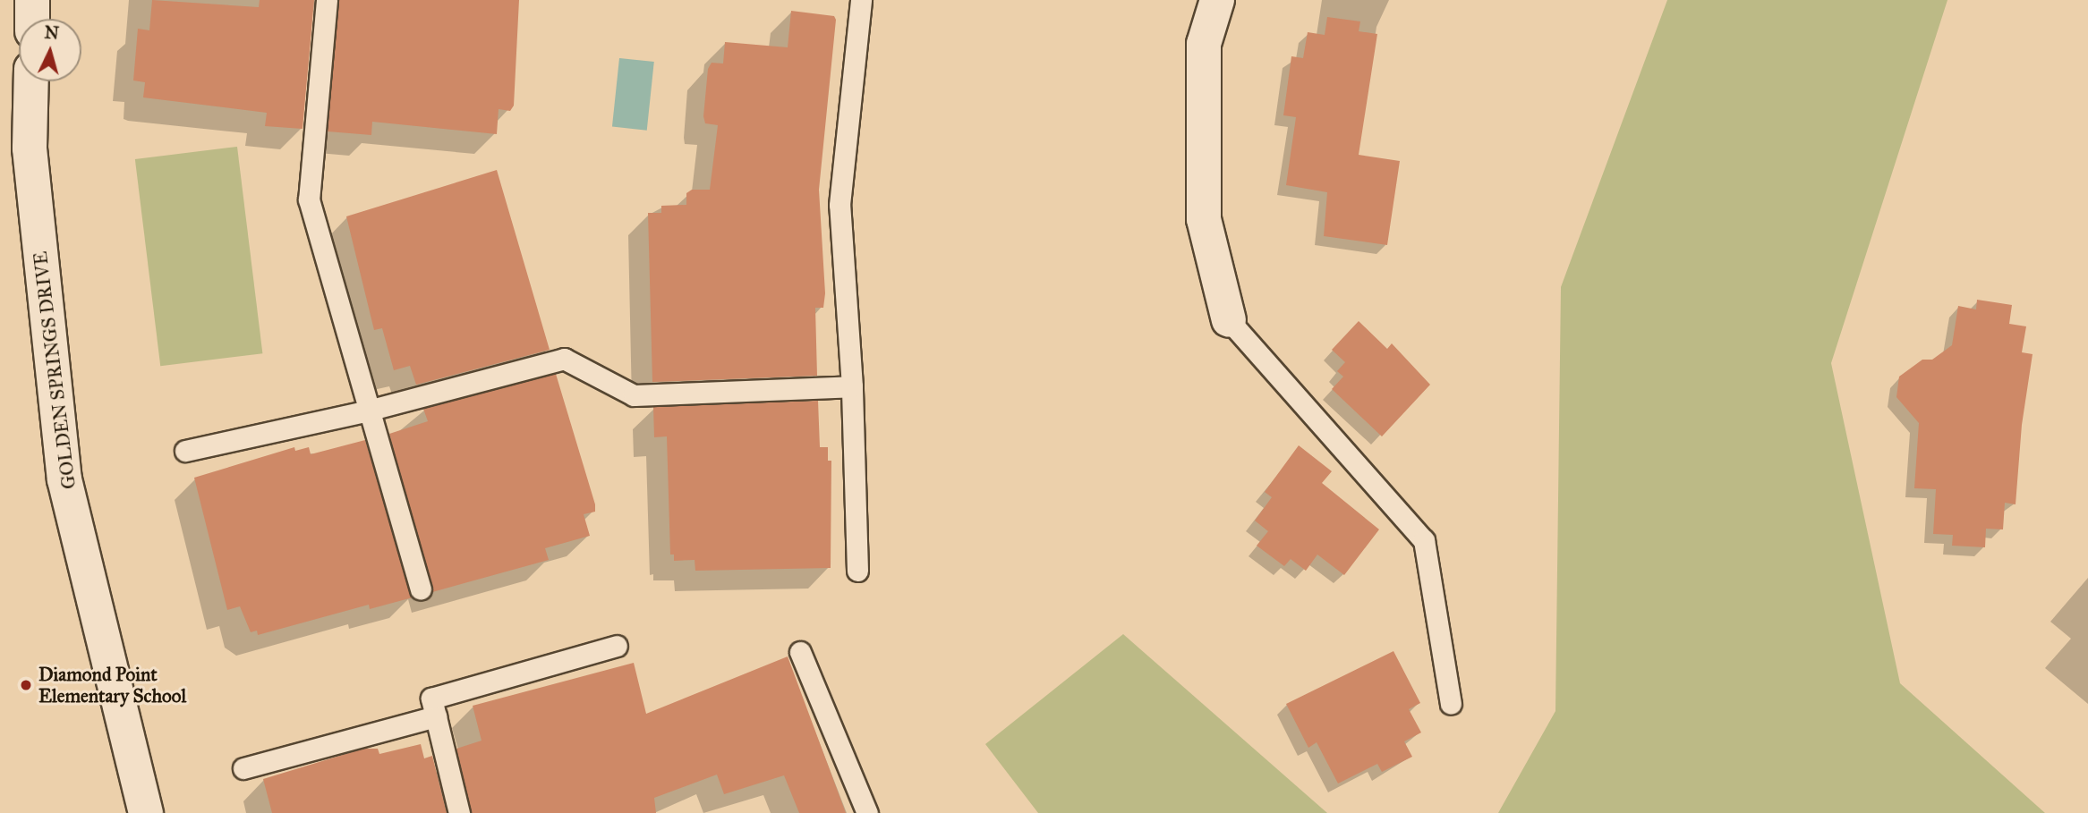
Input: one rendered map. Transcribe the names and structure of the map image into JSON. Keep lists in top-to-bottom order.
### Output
{
  "streets": {
    "main road": ["GOLDEN SPRINGS DRIVE"]
  },
  "places": ["Diamond Point Elementary School"],
  "north": "top"
}
